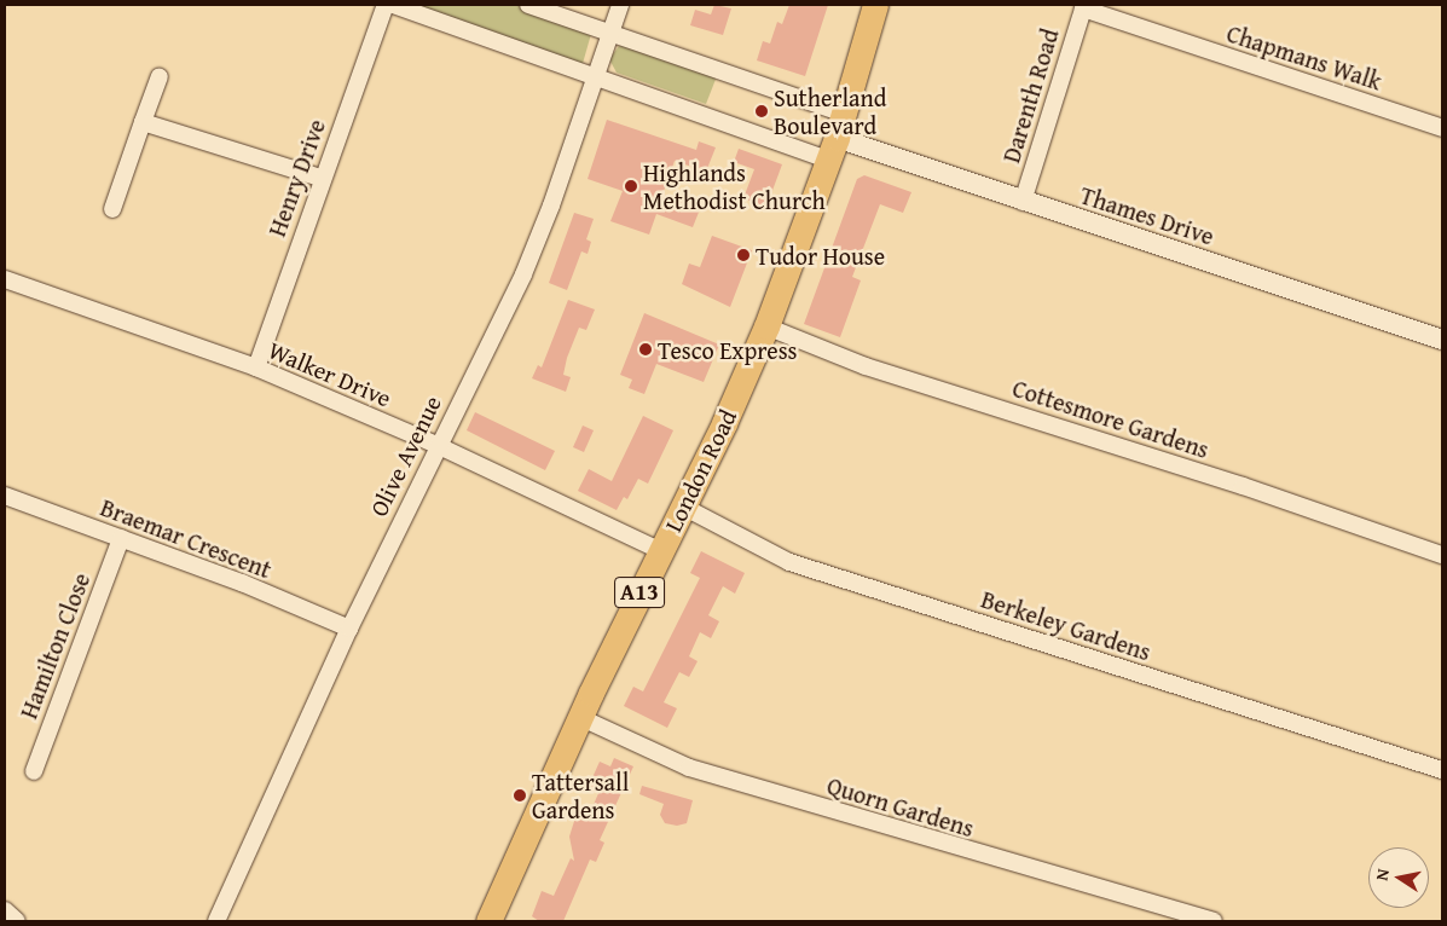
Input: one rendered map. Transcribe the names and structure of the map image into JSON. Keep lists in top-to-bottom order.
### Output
{
  "streets": {
    "main road": ["London Road", "A13"],
    "street": [
      "Chapmans Walk",
      "Darenth Road",
      "Henry Drive",
      "Thames Drive",
      "Walker Drive",
      "Cottesmore Gardens",
      "Olive Avenue",
      "Braemar Crescent",
      "Berkeley Gardens",
      "Hamilton Close",
      "Quorn Gardens"
    ]
  },
  "crossings": [
    ["Chapmans Walk", "Darenth Road"],
    ["Darenth Road", "Thames Drive"],
    ["Henry Drive", "Walker Drive"],
    ["Thames Drive", "London Road"],
    ["Walker Drive", "Olive Avenue"],
    ["Walker Drive", "London Road"],
    ["Cottesmore Gardens", "London Road"],
    ["Olive Avenue", "Braemar Crescent"],
    ["London Road", "Berkeley Gardens"],
    ["London Road", "Quorn Gardens"],
    ["Braemar Crescent", "Hamilton Close"]
  ],
  "places": [
    "Sutherland Boulevard",
    "Highlands Methodist Church",
    "Tudor House",
    "Tesco Express",
    "Tattersall Gardens"
  ],
  "north": "left"
}
